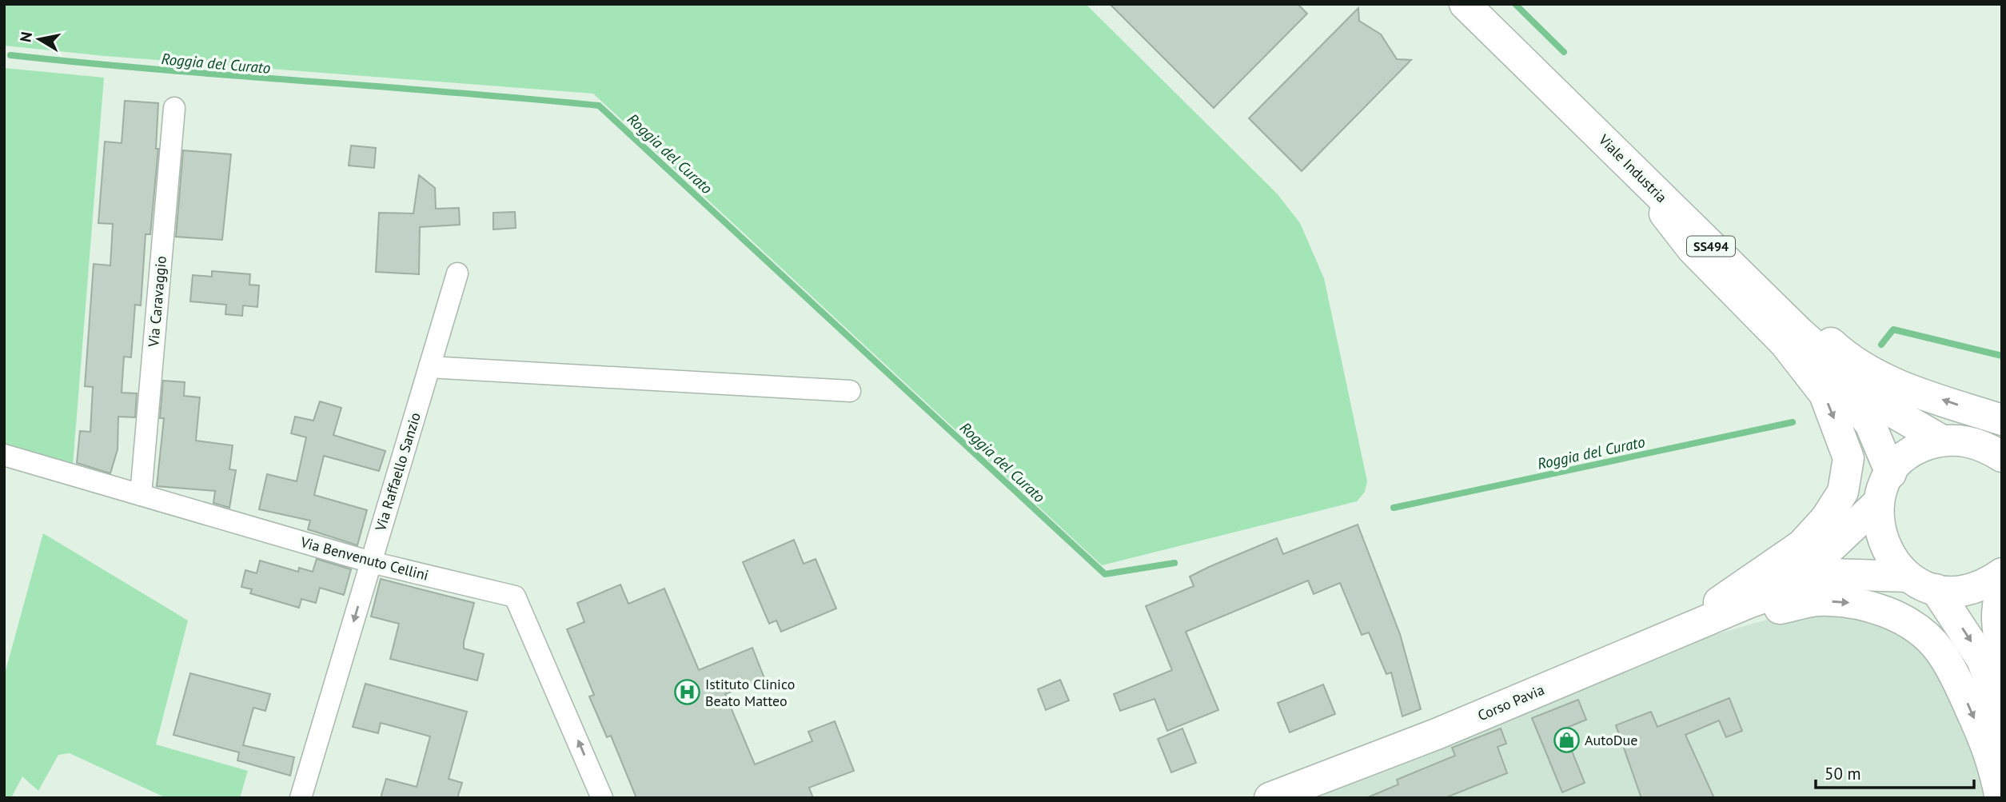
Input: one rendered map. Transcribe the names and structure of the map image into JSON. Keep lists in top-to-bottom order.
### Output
{
  "streets": {
    "street": [
      "Viale Industria",
      "SS494",
      "Via Caravaggio",
      "Via Raffaello Sanzio",
      "Via Benvenuto Cellini",
      "Corso Pavia"
    ]
  },
  "crossings": [
    ["Viale Industria", "SS494"],
    ["SS494", "Corso Pavia"],
    ["Via Caravaggio", "Via Benvenuto Cellini"],
    ["Via Raffaello Sanzio", "Via Benvenuto Cellini"]
  ],
  "one_way": ["Via Raffaello Sanzio", "Via Benvenuto Cellini"],
  "water": ["Roggia del Curato"],
  "places": {
    "hospital": ["Istituto Clinico Beato Matteo"],
    "shop": ["AutoDue"]
  },
  "scale_bar": "50 m",
  "north": "left"
}
